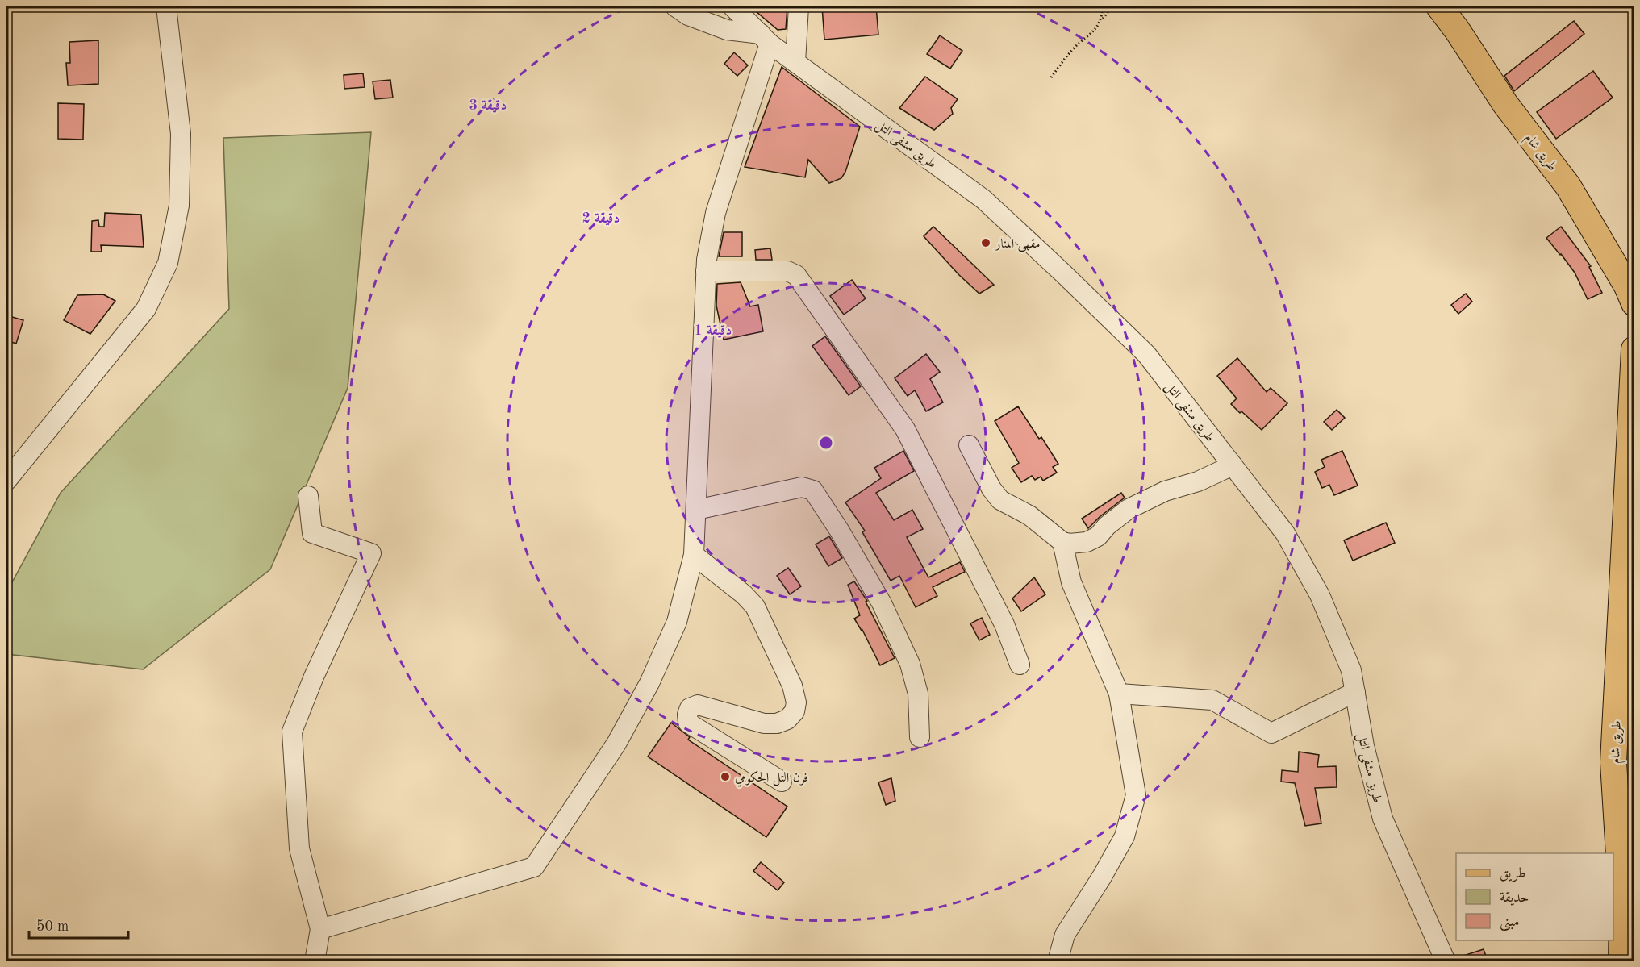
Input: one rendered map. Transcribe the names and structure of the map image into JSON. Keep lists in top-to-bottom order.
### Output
{
  "streets": {
    "main road": ["طريق شام"],
    "street": ["طريق مشفى التل"]
  },
  "places": ["مقهى المنار", "فرن التل الحكومي"],
  "legend": ["طريق", "حديقة", "مبنى"],
  "scale_bar": "50 m",
  "rings": ["3 دقيقة", "2 دقيقة", "1 دقيقة"]
}
